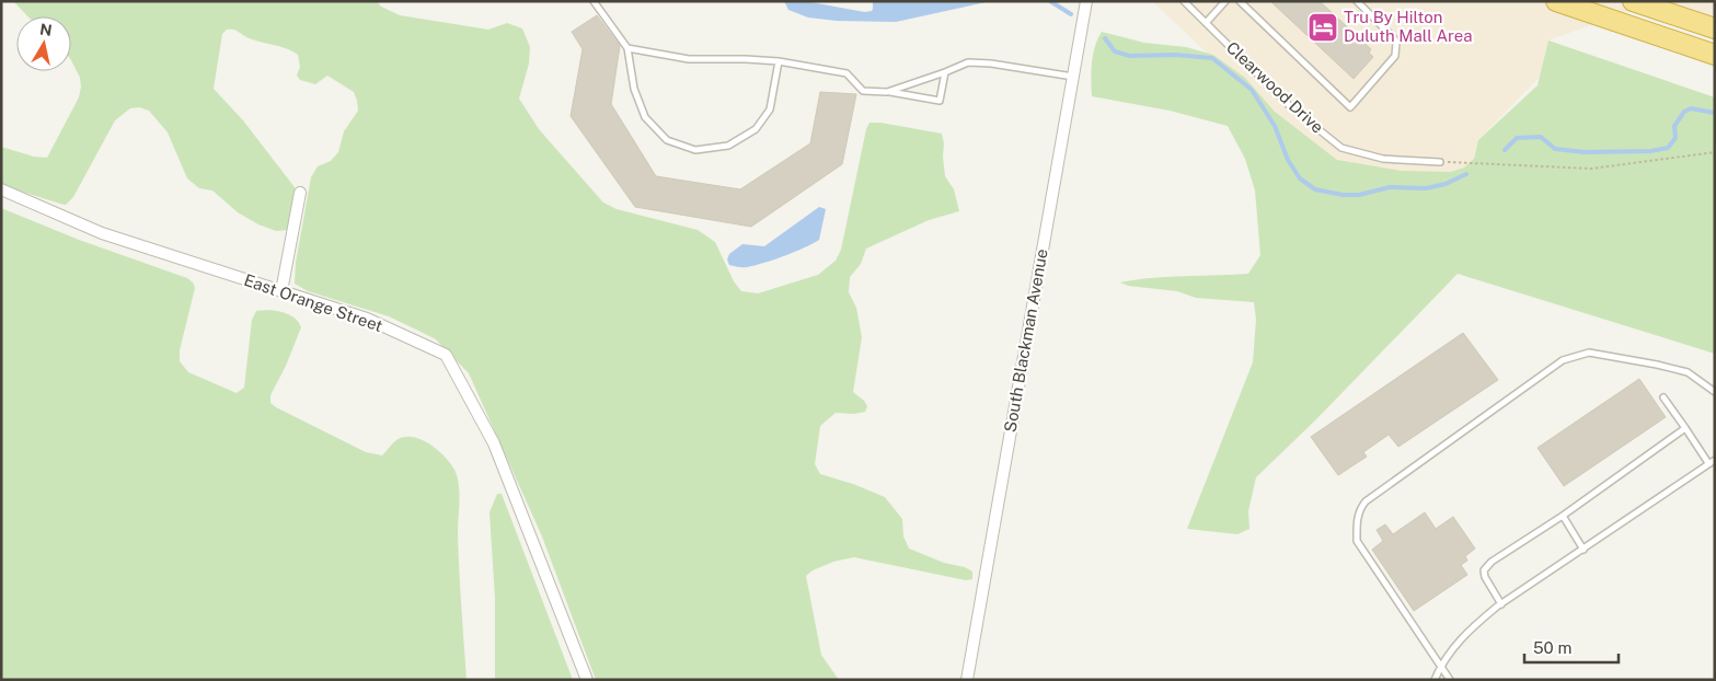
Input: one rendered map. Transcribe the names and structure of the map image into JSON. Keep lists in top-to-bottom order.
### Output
{
  "streets": {
    "street": ["East Orange Street", "South Blackman Avenue"],
    "lane": ["Clearwood Drive"]
  },
  "places": {
    "hotel": ["Tru By Hilton Duluth Mall Area"]
  },
  "scale_bar": "50 m",
  "north": "top"
}
